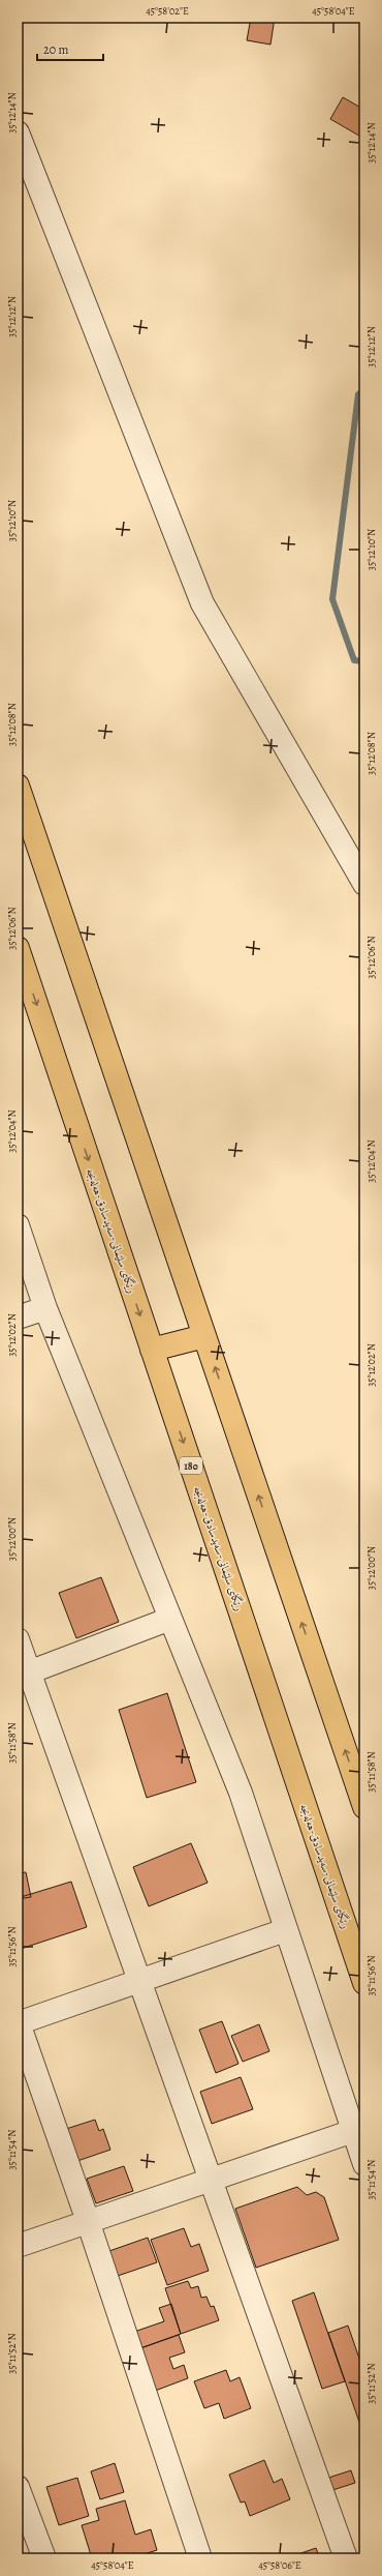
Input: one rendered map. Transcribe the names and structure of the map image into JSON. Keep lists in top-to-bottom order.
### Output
{
  "streets": {
    "highway": ["رێگای سلێمانی-سەیدسادق-هەلەبجە", "180"]
  },
  "scale_bar": "20 m",
  "coordinates": [
    "45°58'02\"E",
    "45°58'04\"E",
    "35°12'14\"N",
    "35°12'12\"N",
    "35°12'10\"N",
    "35°12'08\"N",
    "35°12'06\"N",
    "35°12'04\"N",
    "35°12'02\"N",
    "35°12'00\"N",
    "35°11'58\"N",
    "35°11'56\"N",
    "35°11'54\"N",
    "35°11'52\"N",
    "45°58'06\"E"
  ]
}
